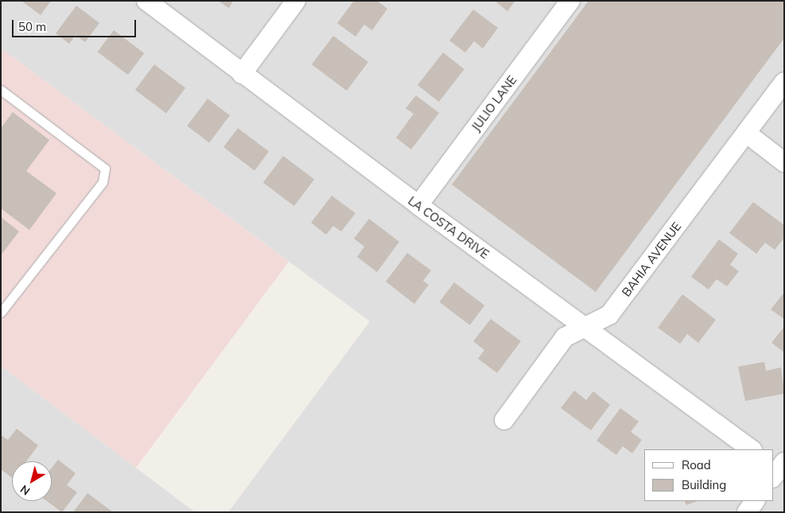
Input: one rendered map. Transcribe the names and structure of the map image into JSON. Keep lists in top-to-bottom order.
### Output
{
  "streets": {
    "street": ["JULIO LANE", "LA COSTA DRIVE", "BAHIA AVENUE"]
  },
  "crossings": [
    ["JULIO LANE", "LA COSTA DRIVE"],
    ["LA COSTA DRIVE", "BAHIA AVENUE"]
  ],
  "legend": ["Road", "Building"],
  "scale_bar": "50 m",
  "north": "bottom left"
}
